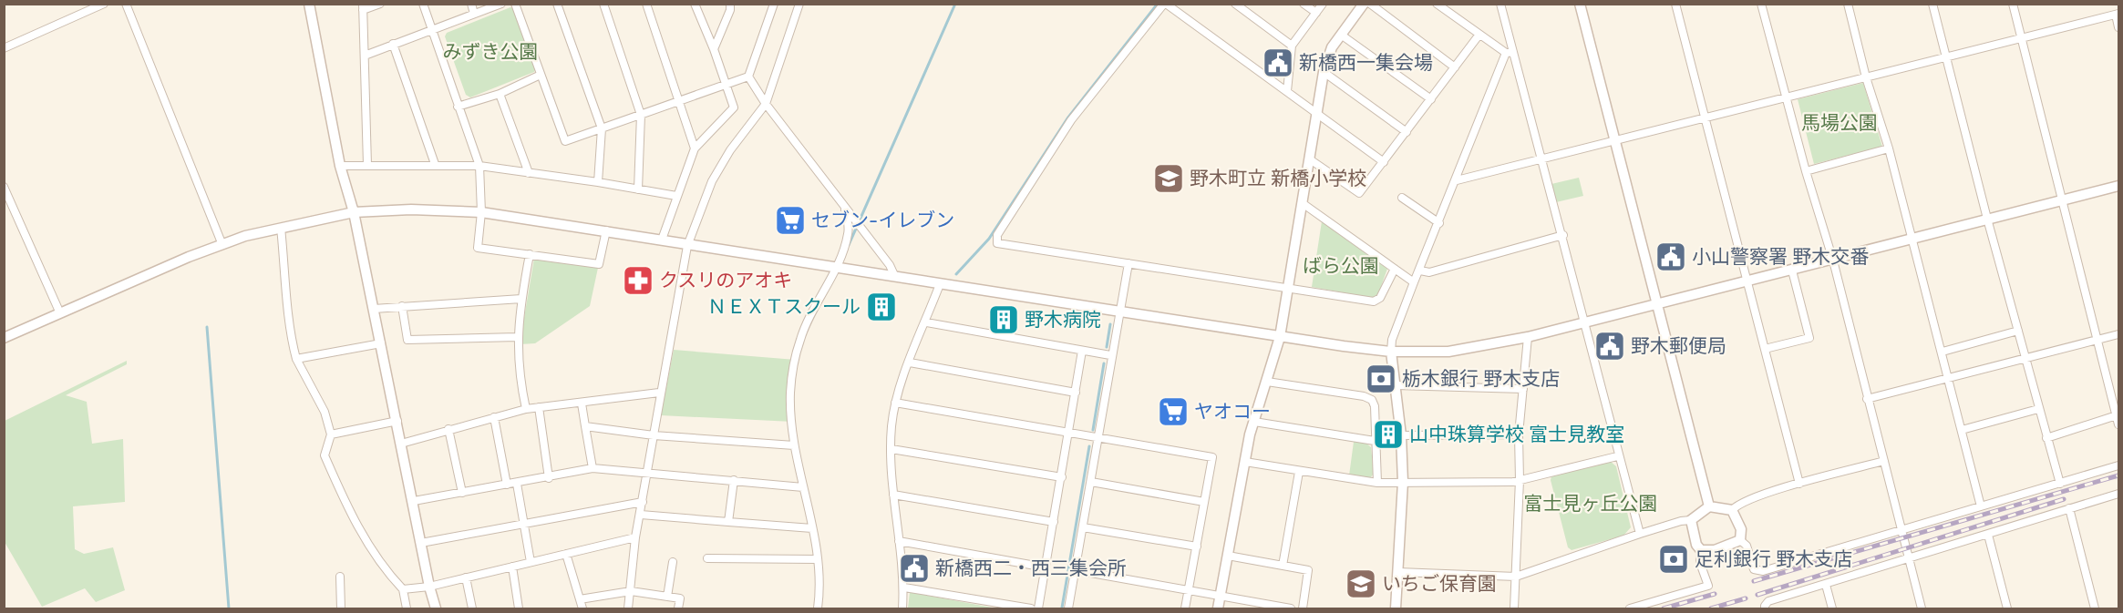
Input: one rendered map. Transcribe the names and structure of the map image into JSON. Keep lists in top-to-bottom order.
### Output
{
  "parks": [
    "みずき公園",
    "馬場公園",
    "ばら公園",
    "富士見ヶ丘公園"
  ],
  "places": {
    "public building": [
      "新橋西一集会場",
      "小山警察署 野木交番",
      "野木郵便局",
      "新橋西二・西三集会所"
    ],
    "school or university": ["野木町立 新橋小学校", "いちご保育園"],
    "supermarket": ["セブン-イレブン", "ヤオコー"],
    "pharmacy": ["クスリのアオキ"],
    "building": ["ＮＥＸＴスクール", "野木病院", "山中珠算学校 富士見教室"],
    "bank": ["栃木銀行 野木支店", "足利銀行 野木支店"]
  }
}
